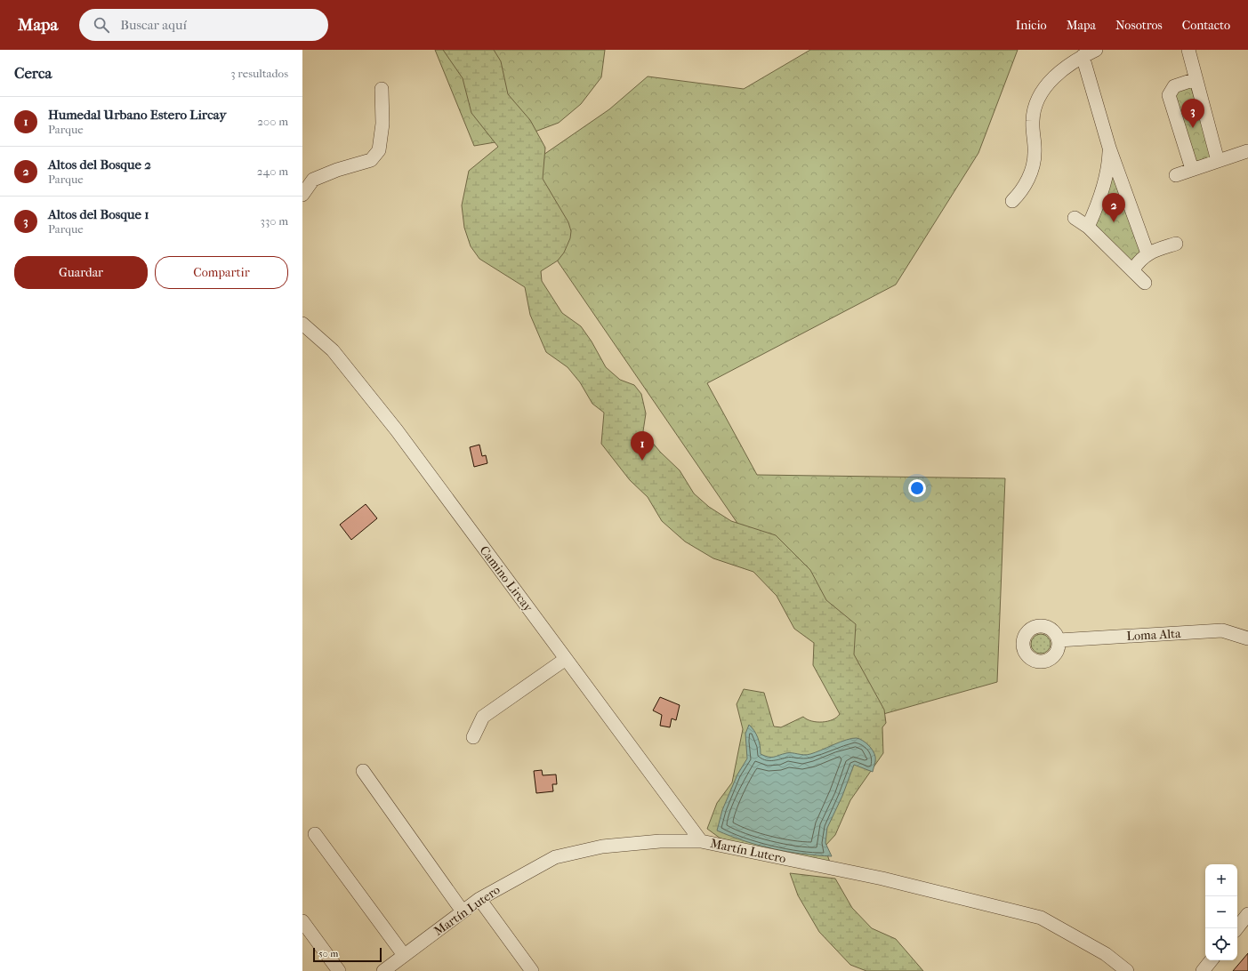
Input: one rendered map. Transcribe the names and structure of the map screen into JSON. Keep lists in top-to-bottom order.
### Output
{
  "streets": {
    "street": ["Camino Lircay", "Loma Alta", "Martín Lutero"]
  },
  "crossings": [
    ["Camino Lircay", "Martín Lutero"]
  ],
  "scale_bar": "50 m",
  "page": {
    "header": "Mapa",
    "search": "Buscar aquí",
    "nav": [
      "Inicio",
      "Mapa",
      "Nosotros",
      "Contacto"
    ],
    "heading": ["Cerca", "3 resultados"],
    "list": [
      {
        "mark": "1",
        "name": "Humedal Urbano Estero Lircay",
        "note": "Parque",
        "value": "200 m"
      },
      {
        "mark": "2",
        "name": "Altos del Bosque 2",
        "note": "Parque",
        "value": "240 m"
      },
      {
        "mark": "3",
        "name": "Altos del Bosque 1",
        "note": "Parque",
        "value": "330 m"
      }
    ],
    "pins": ["3", "2", "1"],
    "buttons": ["Guardar", "Compartir"],
    "map_buttons": ["+", "−"],
    "scale": "50 m"
  }
}
